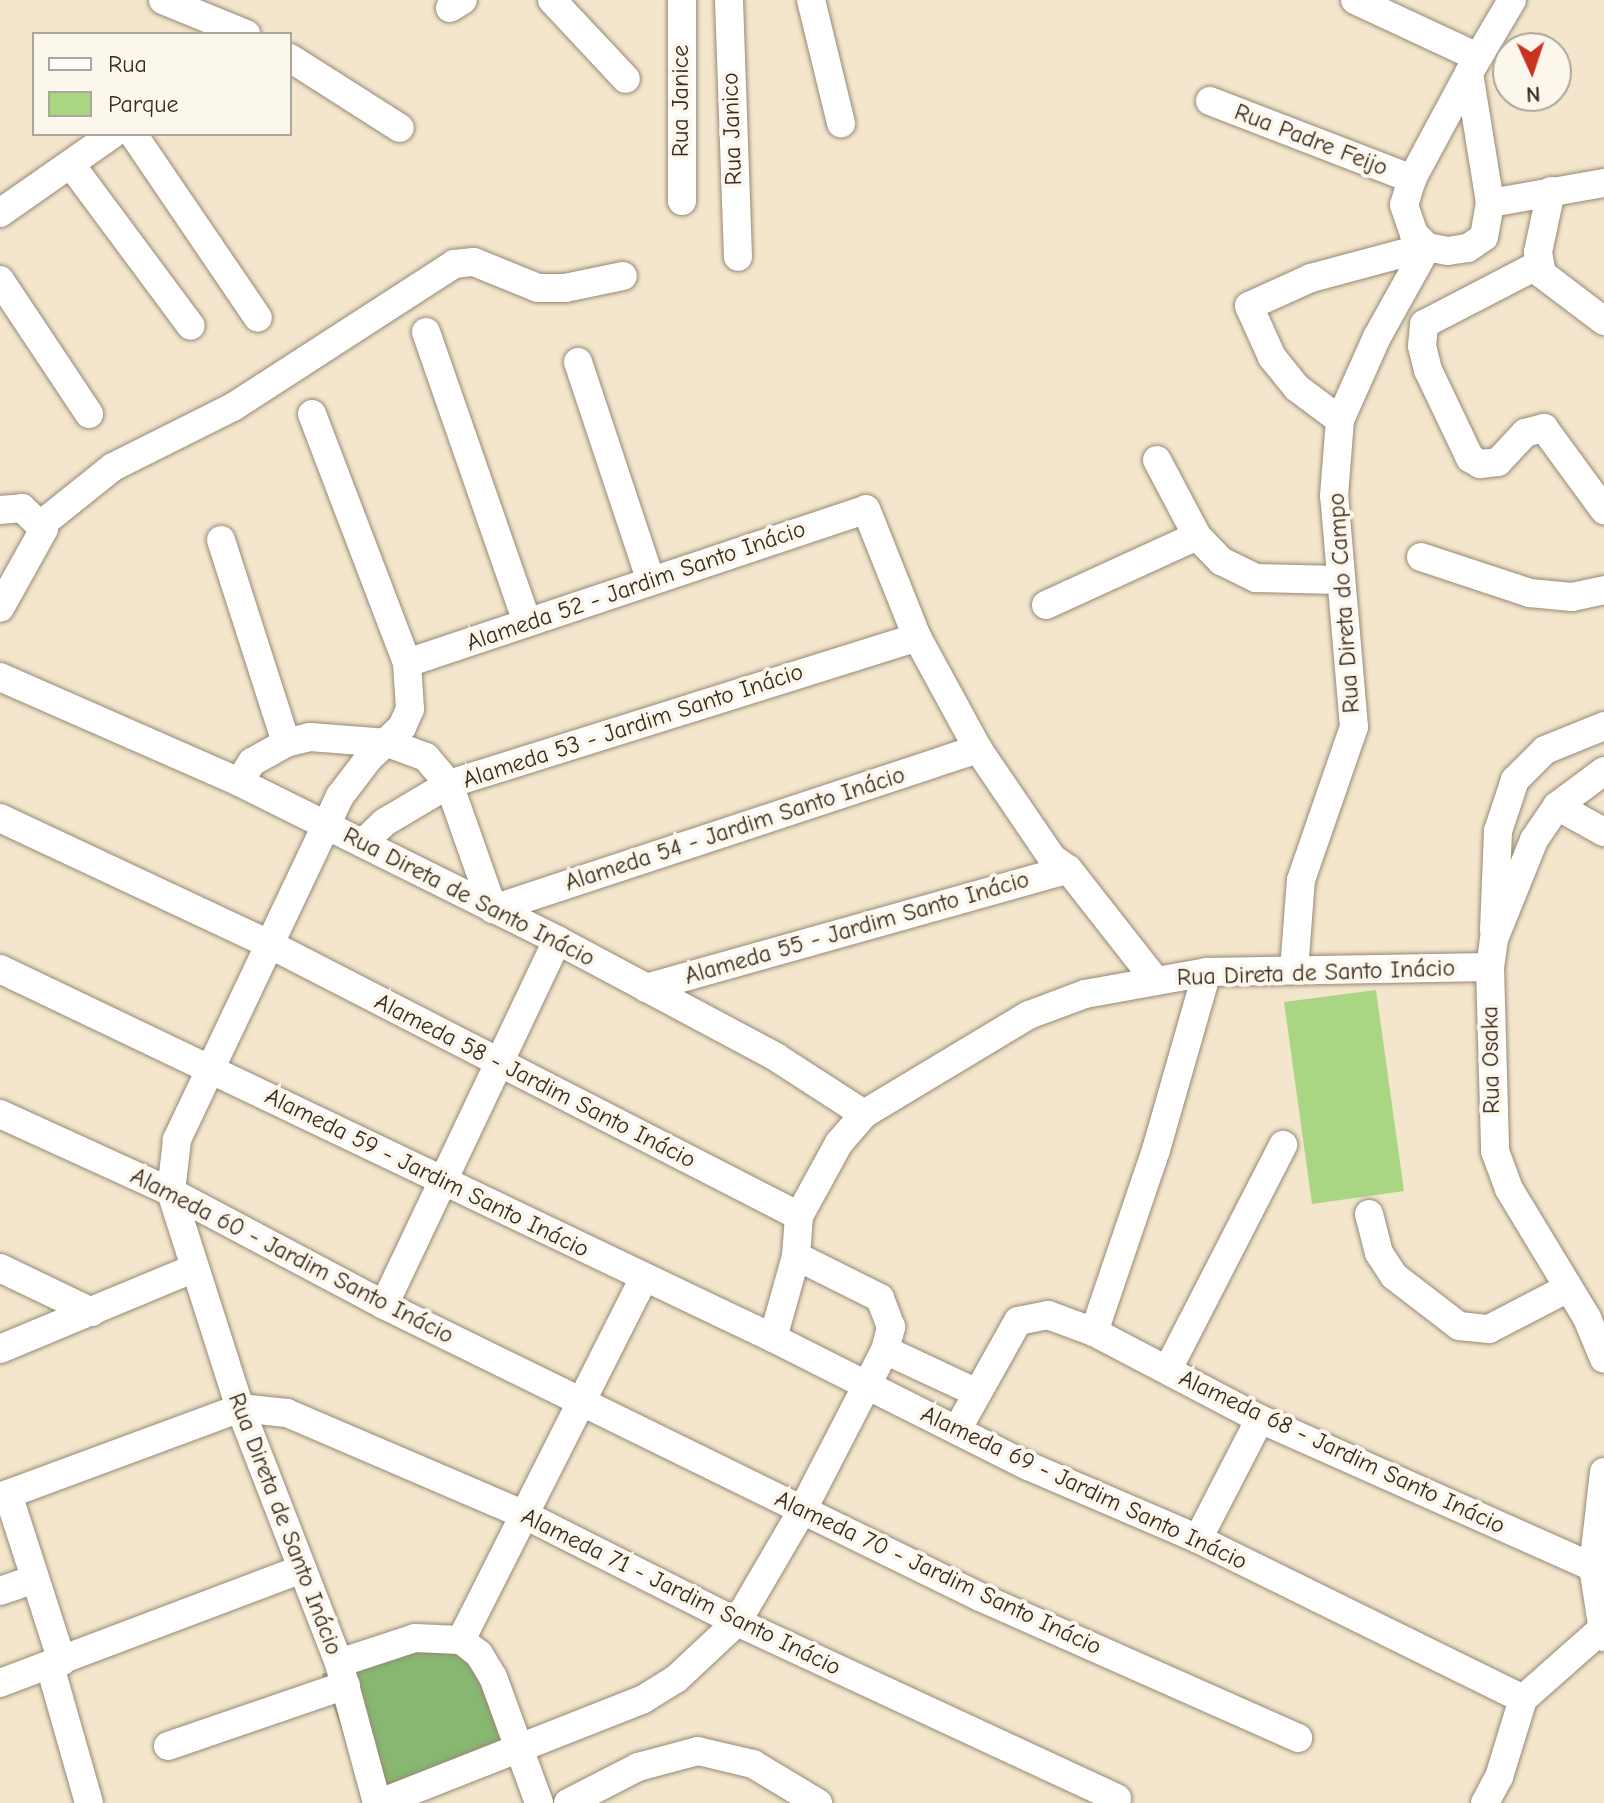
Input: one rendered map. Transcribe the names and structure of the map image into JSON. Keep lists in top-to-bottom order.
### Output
{
  "streets": {
    "street": [
      "Rua Janice",
      "Rua Janico",
      "Rua Padre Feijo",
      "Alameda 52 - Jardim Santo Inácio",
      "Rua Direta do Campo",
      "Alameda 53 - Jardim Santo Inácio",
      "Alameda 54 - Jardim Santo Inácio",
      "Rua Direta de Santo Inácio",
      "Alameda 55 - Jardim Santo Inácio",
      "Rua Osaka",
      "Alameda 58 - Jardim Santo Inácio",
      "Alameda 59 - Jardim Santo Inácio",
      "Alameda 60 - Jardim Santo Inácio",
      "Alameda 68 - Jardim Santo Inácio",
      "Alameda 69 - Jardim Santo Inácio",
      "Alameda 70 - Jardim Santo Inácio",
      "Alameda 71 - Jardim Santo Inácio"
    ]
  },
  "crossings": [
    ["Alameda 52 - Jardim Santo Inácio", "Alameda 53 - Jardim Santo Inácio"],
    ["Rua Direta do Campo", "Rua Direta de Santo Inácio"],
    ["Alameda 53 - Jardim Santo Inácio", "Rua Direta de Santo Inácio"],
    ["Alameda 54 - Jardim Santo Inácio", "Rua Direta de Santo Inácio"],
    ["Rua Direta de Santo Inácio", "Alameda 55 - Jardim Santo Inácio"],
    ["Rua Direta de Santo Inácio", "Rua Osaka"],
    ["Rua Direta de Santo Inácio", "Alameda 58 - Jardim Santo Inácio"],
    ["Rua Direta de Santo Inácio", "Alameda 59 - Jardim Santo Inácio"],
    ["Rua Direta de Santo Inácio", "Alameda 60 - Jardim Santo Inácio"],
    ["Rua Direta de Santo Inácio", "Alameda 71 - Jardim Santo Inácio"],
    ["Alameda 59 - Jardim Santo Inácio", "Alameda 69 - Jardim Santo Inácio"],
    ["Alameda 60 - Jardim Santo Inácio", "Alameda 70 - Jardim Santo Inácio"],
    ["Alameda 68 - Jardim Santo Inácio", "Alameda 69 - Jardim Santo Inácio"]
  ],
  "legend": ["Rua", "Parque"],
  "north": "bottom"
}
